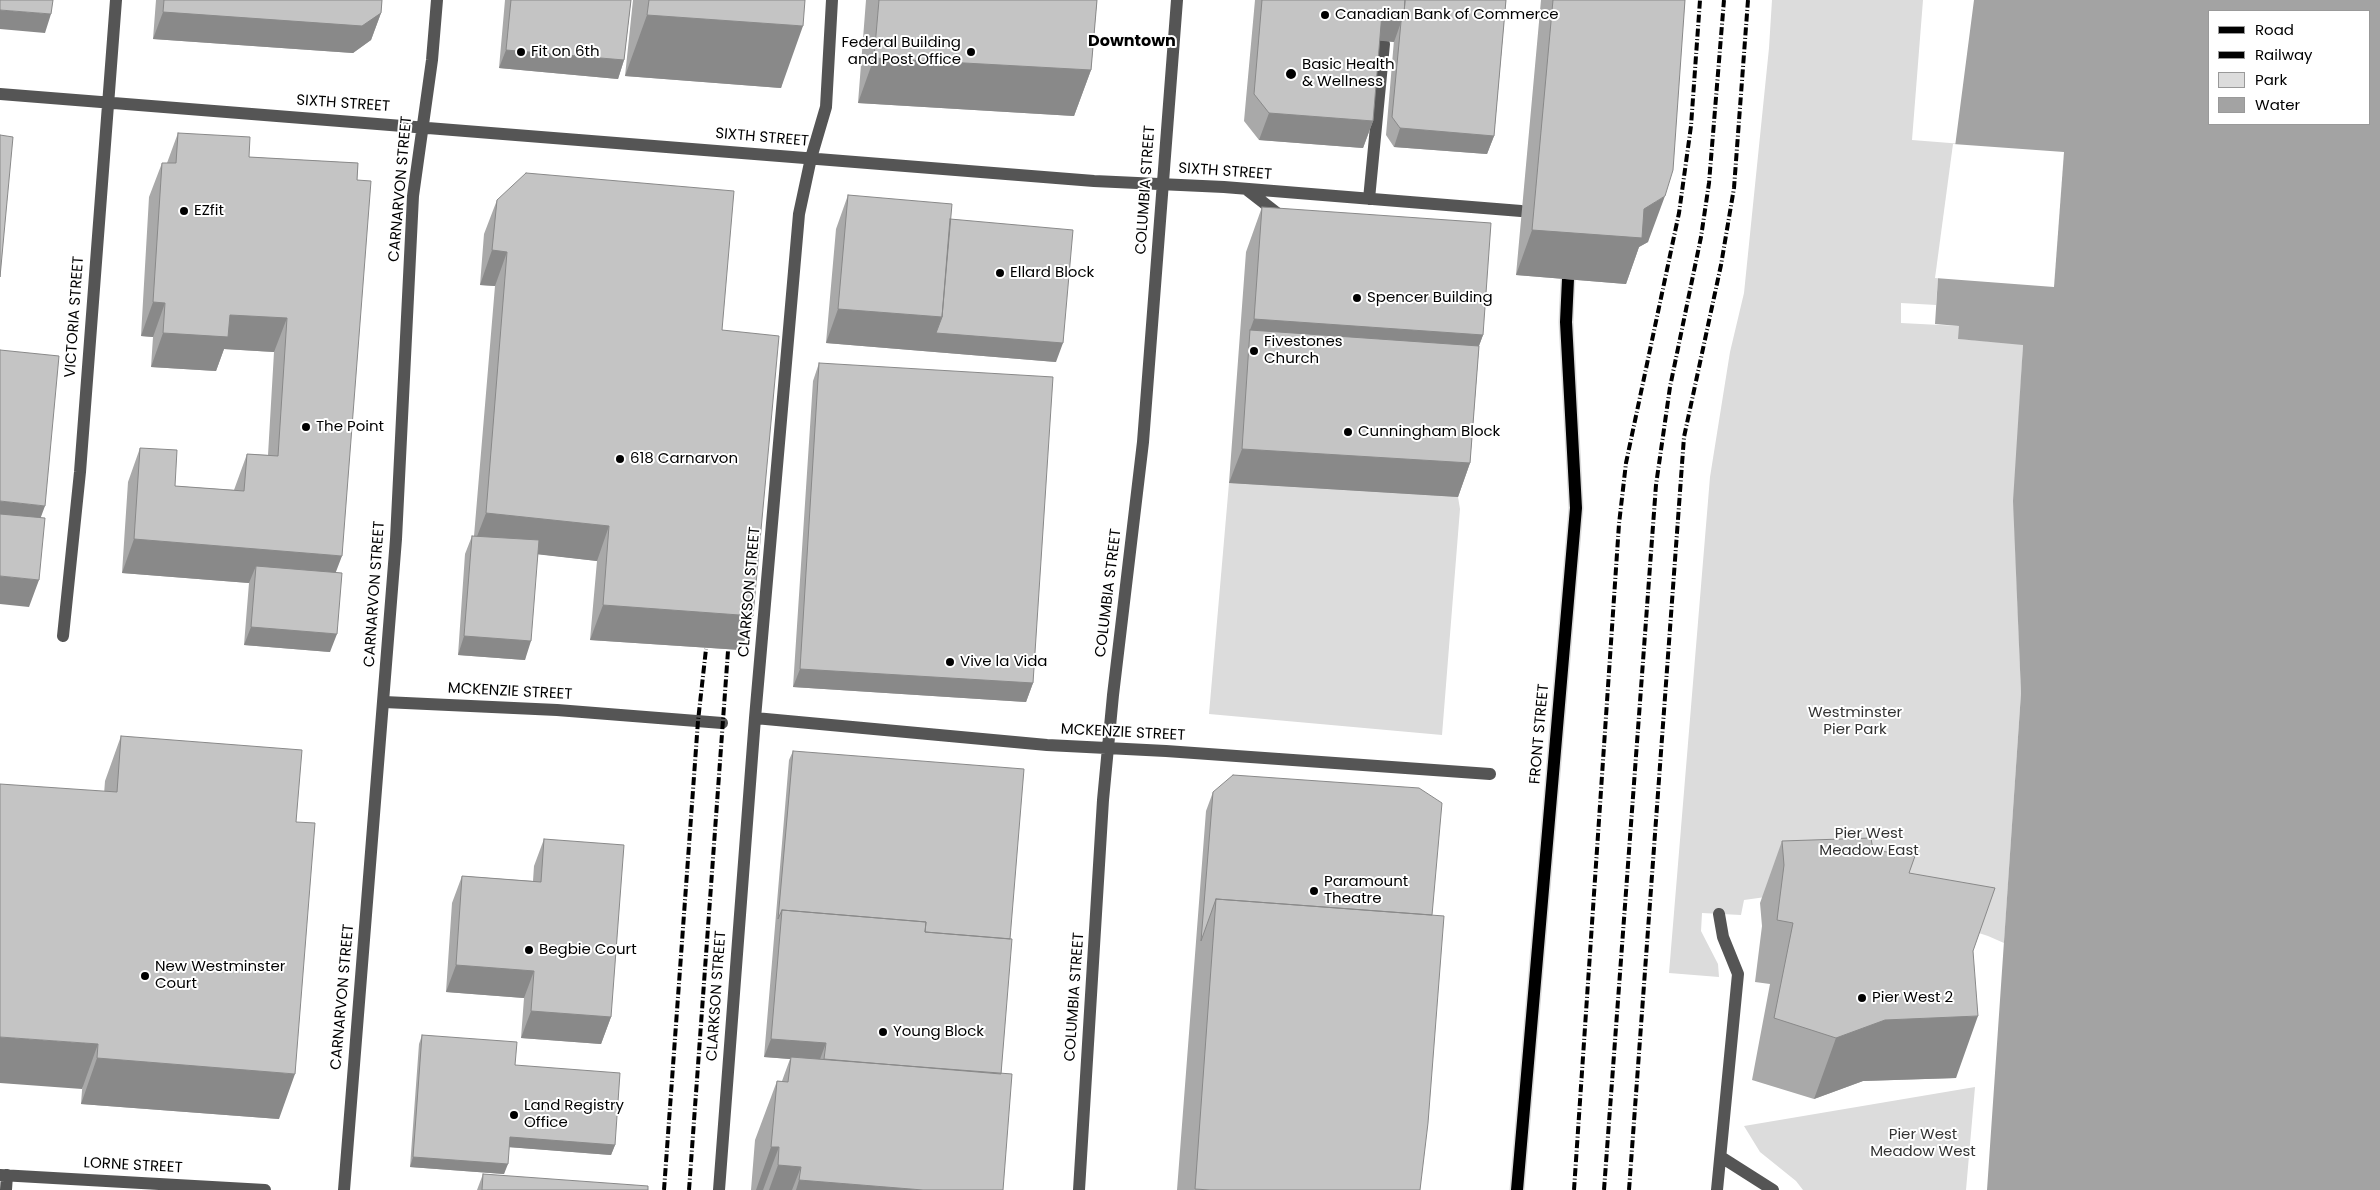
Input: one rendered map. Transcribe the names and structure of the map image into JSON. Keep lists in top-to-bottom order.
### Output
{
  "streets": {
    "main road": ["FRONT STREET"],
    "street": [
      "SIXTH STREET",
      "CARNARVON STREET",
      "COLUMBIA STREET",
      "VICTORIA STREET",
      "CLARKSON STREET",
      "MCKENZIE STREET",
      "LORNE STREET"
    ]
  },
  "crossings": [
    ["SIXTH STREET", "CARNARVON STREET"],
    ["SIXTH STREET", "COLUMBIA STREET"],
    ["SIXTH STREET", "VICTORIA STREET"],
    ["SIXTH STREET", "CLARKSON STREET"],
    ["CARNARVON STREET", "MCKENZIE STREET"],
    ["COLUMBIA STREET", "MCKENZIE STREET"],
    ["CLARKSON STREET", "MCKENZIE STREET"]
  ],
  "districts": ["Downtown"],
  "parks": ["Westminster Pier Park", "Pier West Meadow East", "Pier West Meadow West"],
  "places": [
    "Canadian Bank of Commerce",
    "Fit on 6th",
    "Federal Building and Post Office",
    "Basic Health & Wellness",
    "EZfit",
    "Ellard Block",
    "Spencer Building",
    "Fivestones Church",
    "The Point",
    "Cunningham Block",
    "618 Carnarvon",
    "Vive la Vida",
    "Paramount Theatre",
    "Begbie Court",
    "New Westminster Court",
    "Pier West 2",
    "Young Block",
    "Land Registry Office"
  ],
  "legend": [
    "Road",
    "Railway",
    "Park",
    "Water"
  ]
}
